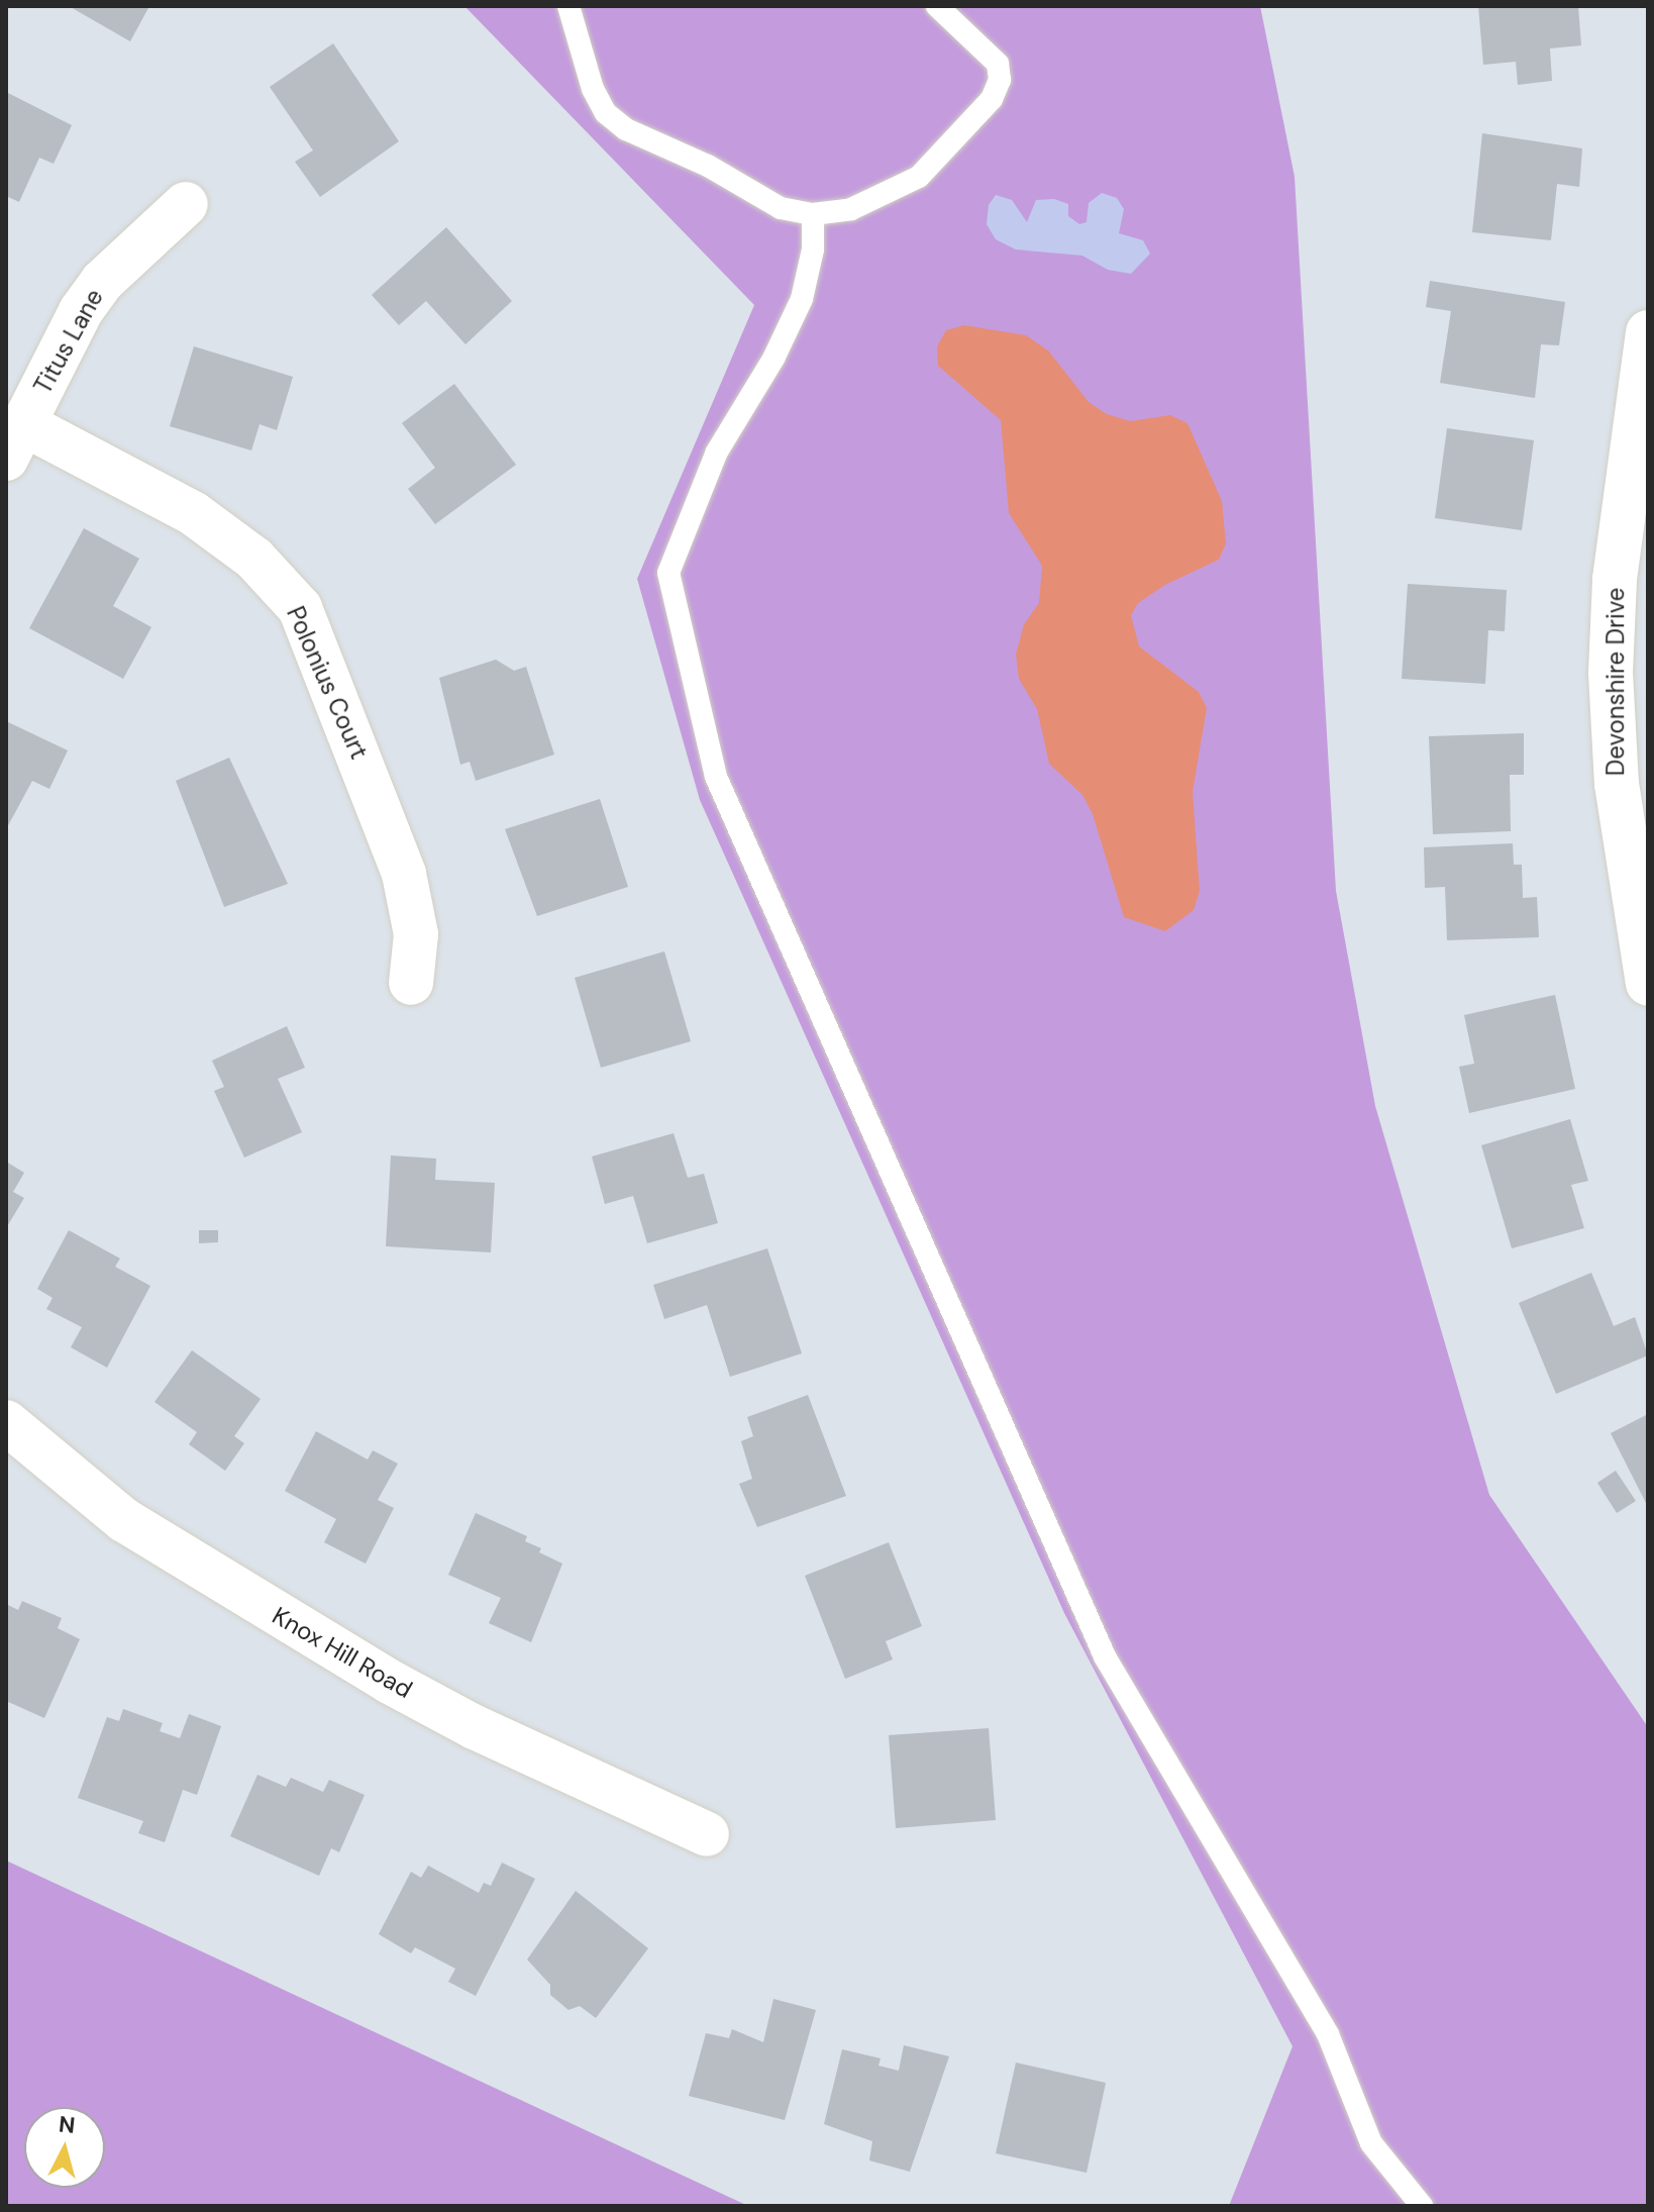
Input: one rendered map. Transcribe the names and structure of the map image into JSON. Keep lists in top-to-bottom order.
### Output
{
  "streets": {
    "street": [
      "Titus Lane",
      "Devonshire Drive",
      "Polonius Court",
      "Knox Hill Road"
    ]
  },
  "crossings": [
    ["Titus Lane", "Polonius Court"]
  ],
  "north": "top"
}
